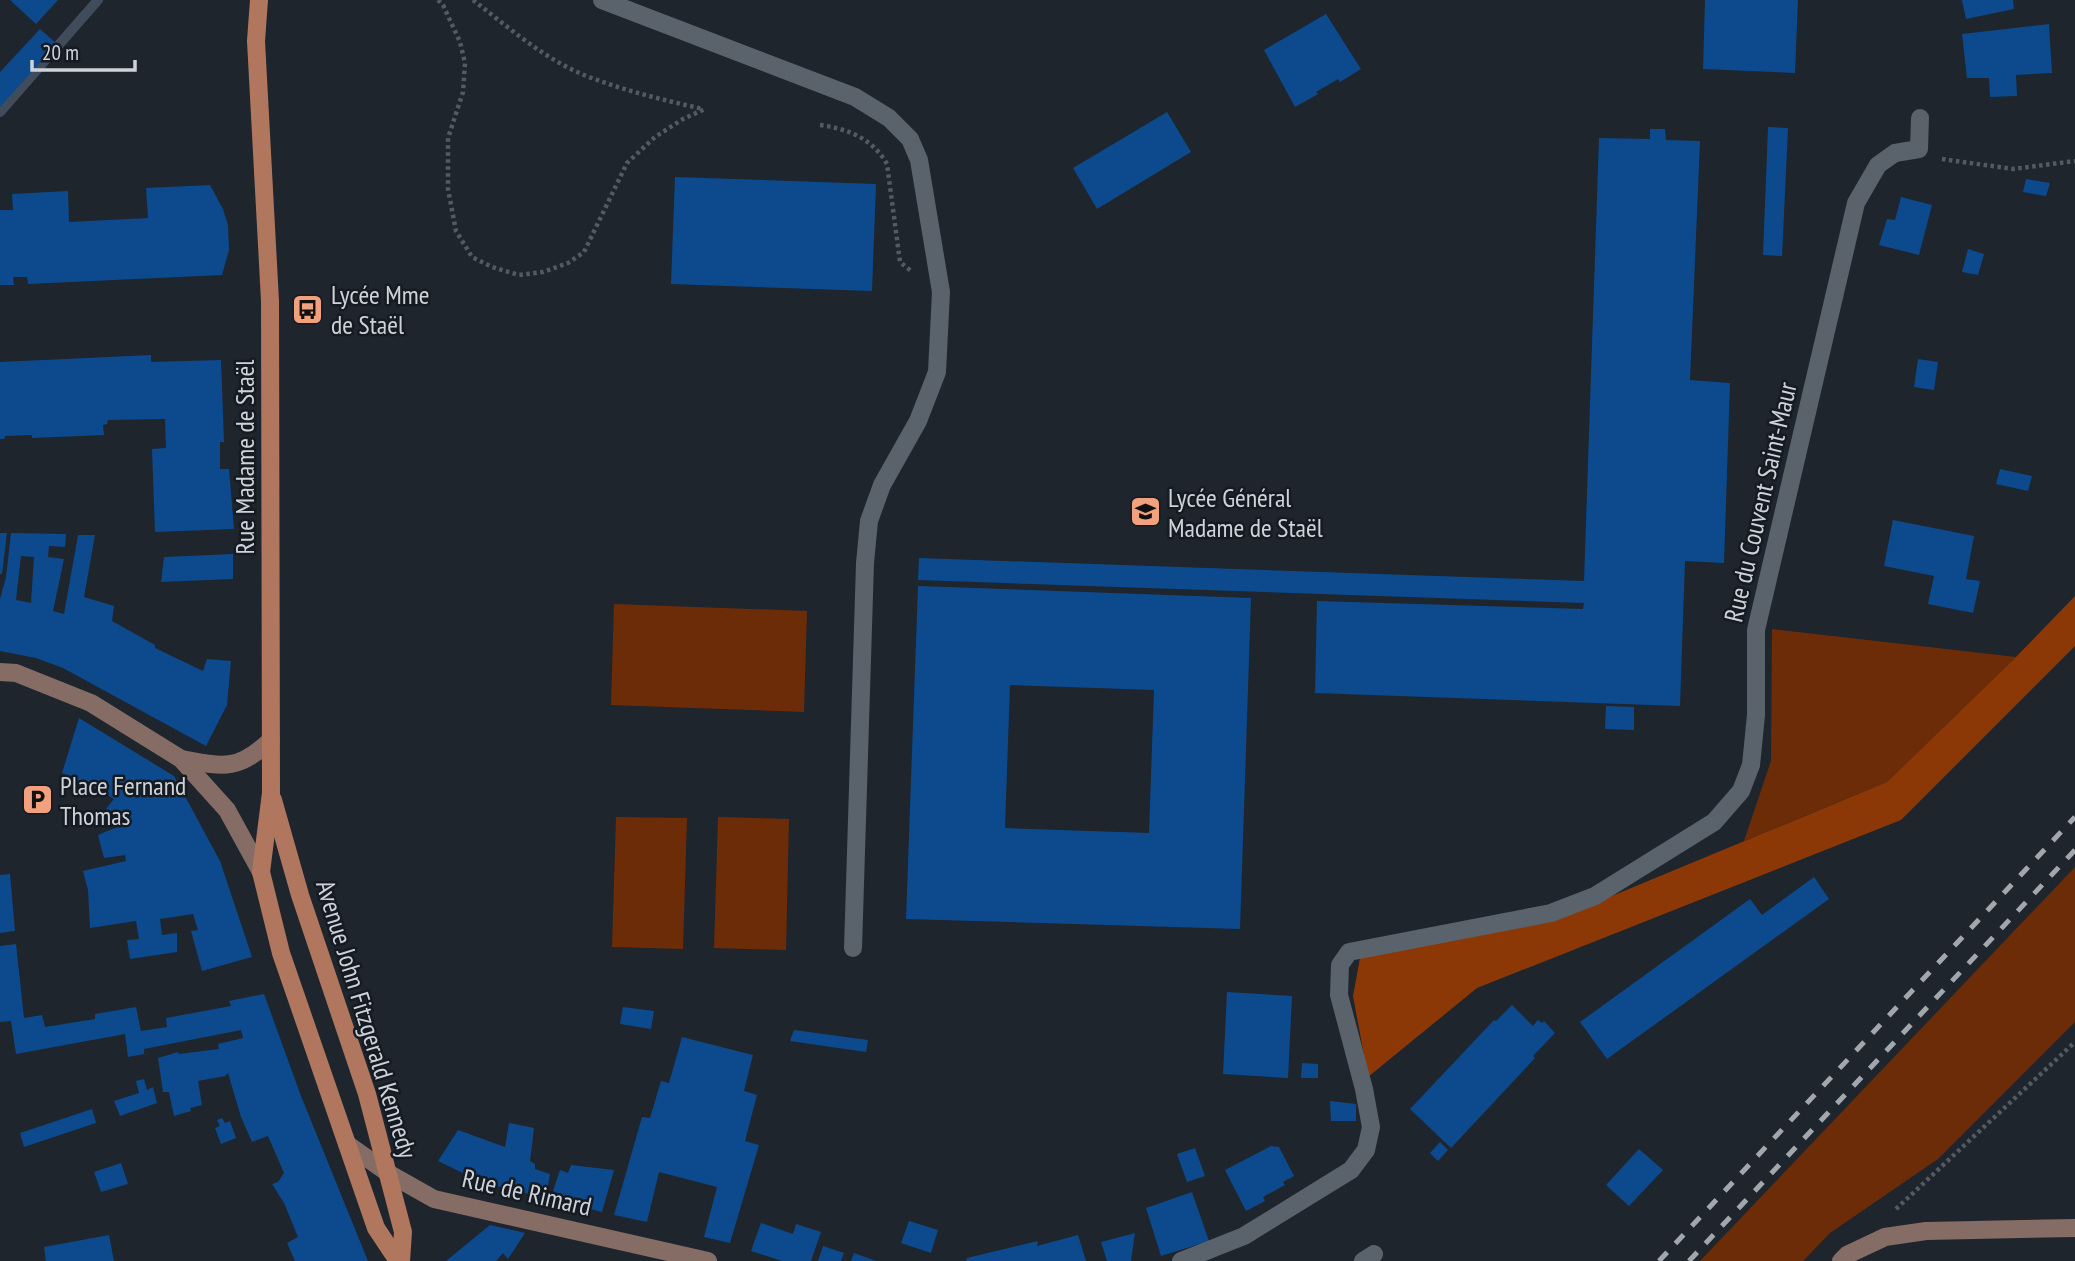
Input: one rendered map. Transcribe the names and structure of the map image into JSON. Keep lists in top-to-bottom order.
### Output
{
  "streets": {
    "main road": ["Rue Madame de Staël", "Avenue John Fitzgerald Kennedy"],
    "street": ["Rue du Couvent Saint-Maur", "Rue de Rimard"]
  },
  "crossings": [
    ["Rue Madame de Staël", "Avenue John Fitzgerald Kennedy"],
    ["Avenue John Fitzgerald Kennedy", "Rue de Rimard"]
  ],
  "places": {
    "bus stop": ["Lycée Mme de Staël"],
    "school or university": ["Lycée Général Madame de Staël"],
    "parking": ["Place Fernand Thomas"]
  },
  "scale_bar": "20 m"
}
